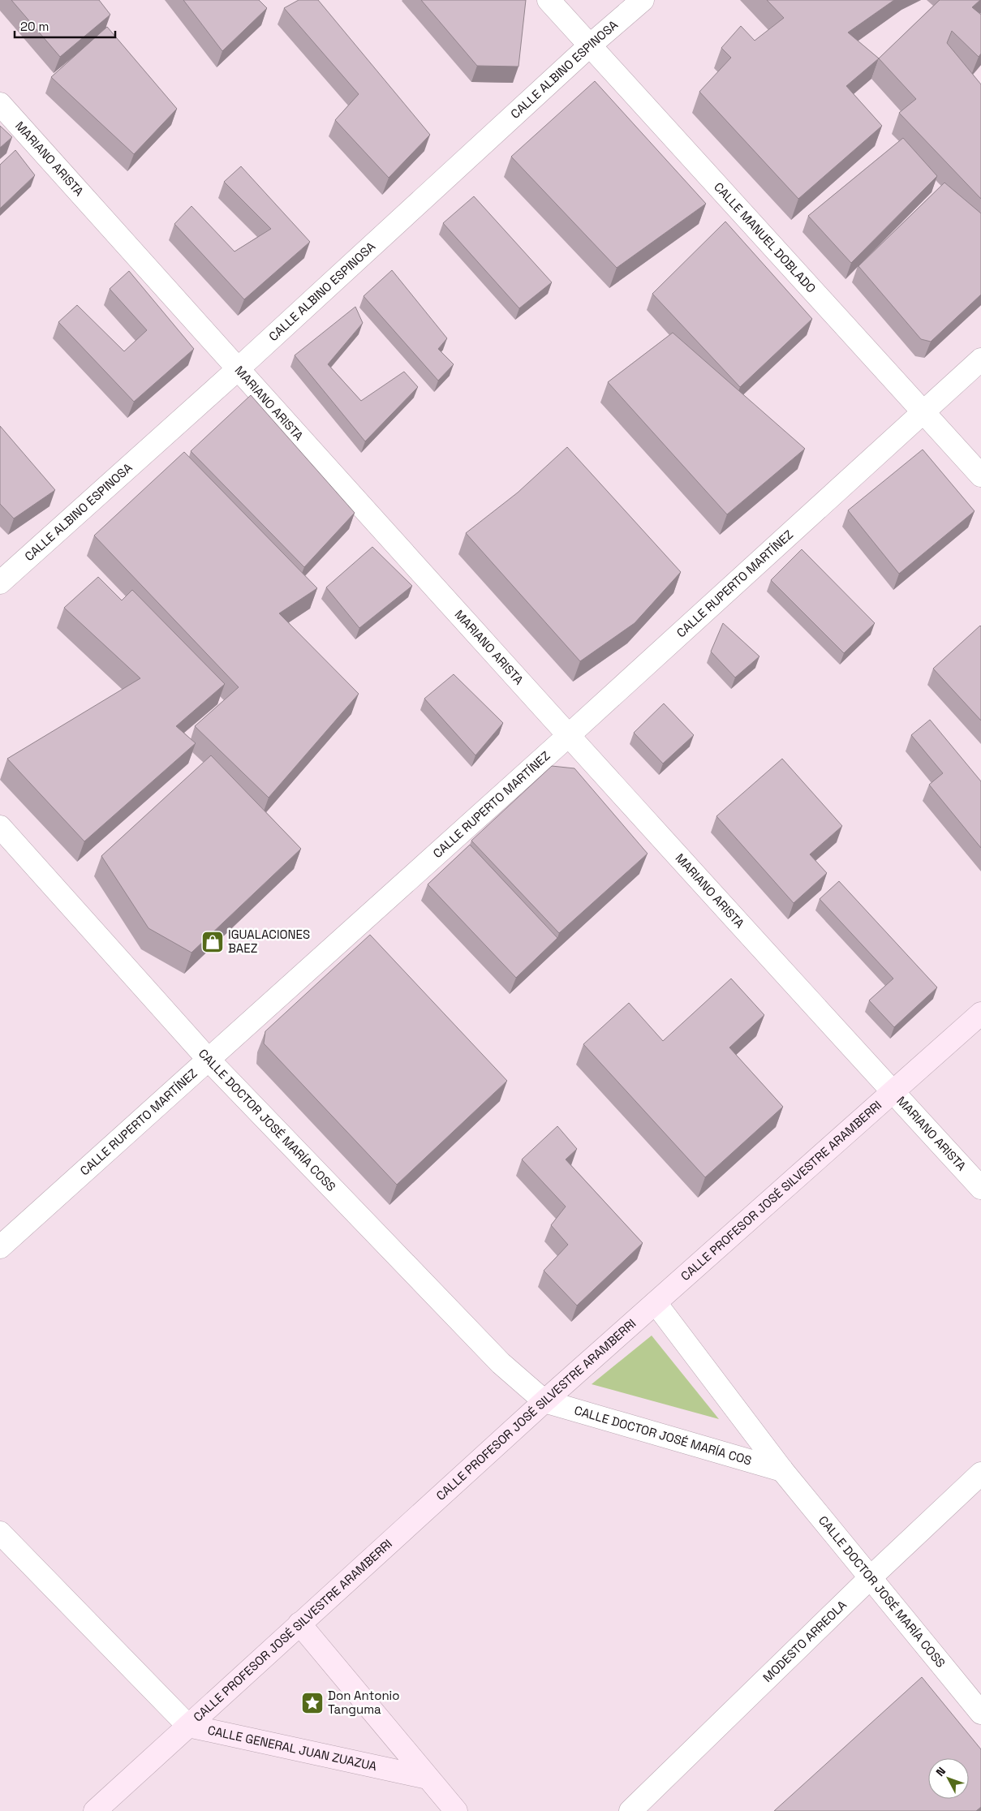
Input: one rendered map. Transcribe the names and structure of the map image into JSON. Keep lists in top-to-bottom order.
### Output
{
  "streets": {
    "main road": ["CALLE PROFESOR JOSÉ SILVESTRE ARAMBERRI", "CALLE GENERAL JUAN ZUAZUA"],
    "street": [
      "CALLE ALBINO ESPINOSA",
      "MARIANO ARISTA",
      "CALLE MANUEL DOBLADO",
      "CALLE RUPERTO MARTÍNEZ",
      "CALLE DOCTOR JOSÉ MARÍA COSS",
      "CALLE DOCTOR JOSÉ MARÍA COS",
      "MODESTO ARREOLA"
    ]
  },
  "crossings": [
    ["CALLE ALBINO ESPINOSA", "MARIANO ARISTA"],
    ["CALLE ALBINO ESPINOSA", "CALLE MANUEL DOBLADO"],
    ["MARIANO ARISTA", "CALLE RUPERTO MARTÍNEZ"],
    ["MARIANO ARISTA", "CALLE PROFESOR JOSÉ SILVESTRE ARAMBERRI"],
    ["CALLE MANUEL DOBLADO", "CALLE RUPERTO MARTÍNEZ"],
    ["CALLE RUPERTO MARTÍNEZ", "CALLE DOCTOR JOSÉ MARÍA COSS"],
    ["CALLE DOCTOR JOSÉ MARÍA COSS", "CALLE PROFESOR JOSÉ SILVESTRE ARAMBERRI"],
    ["CALLE DOCTOR JOSÉ MARÍA COSS", "CALLE DOCTOR JOSÉ MARÍA COS"],
    ["CALLE DOCTOR JOSÉ MARÍA COSS", "MODESTO ARREOLA"],
    ["CALLE PROFESOR JOSÉ SILVESTRE ARAMBERRI", "CALLE DOCTOR JOSÉ MARÍA COS"],
    ["CALLE PROFESOR JOSÉ SILVESTRE ARAMBERRI", "CALLE GENERAL JUAN ZUAZUA"]
  ],
  "places": {
    "shop": ["IGUALACIONES BAEZ"],
    "place": ["Don Antonio Tanguma"]
  },
  "scale_bar": "20 m",
  "north": "top left"
}
